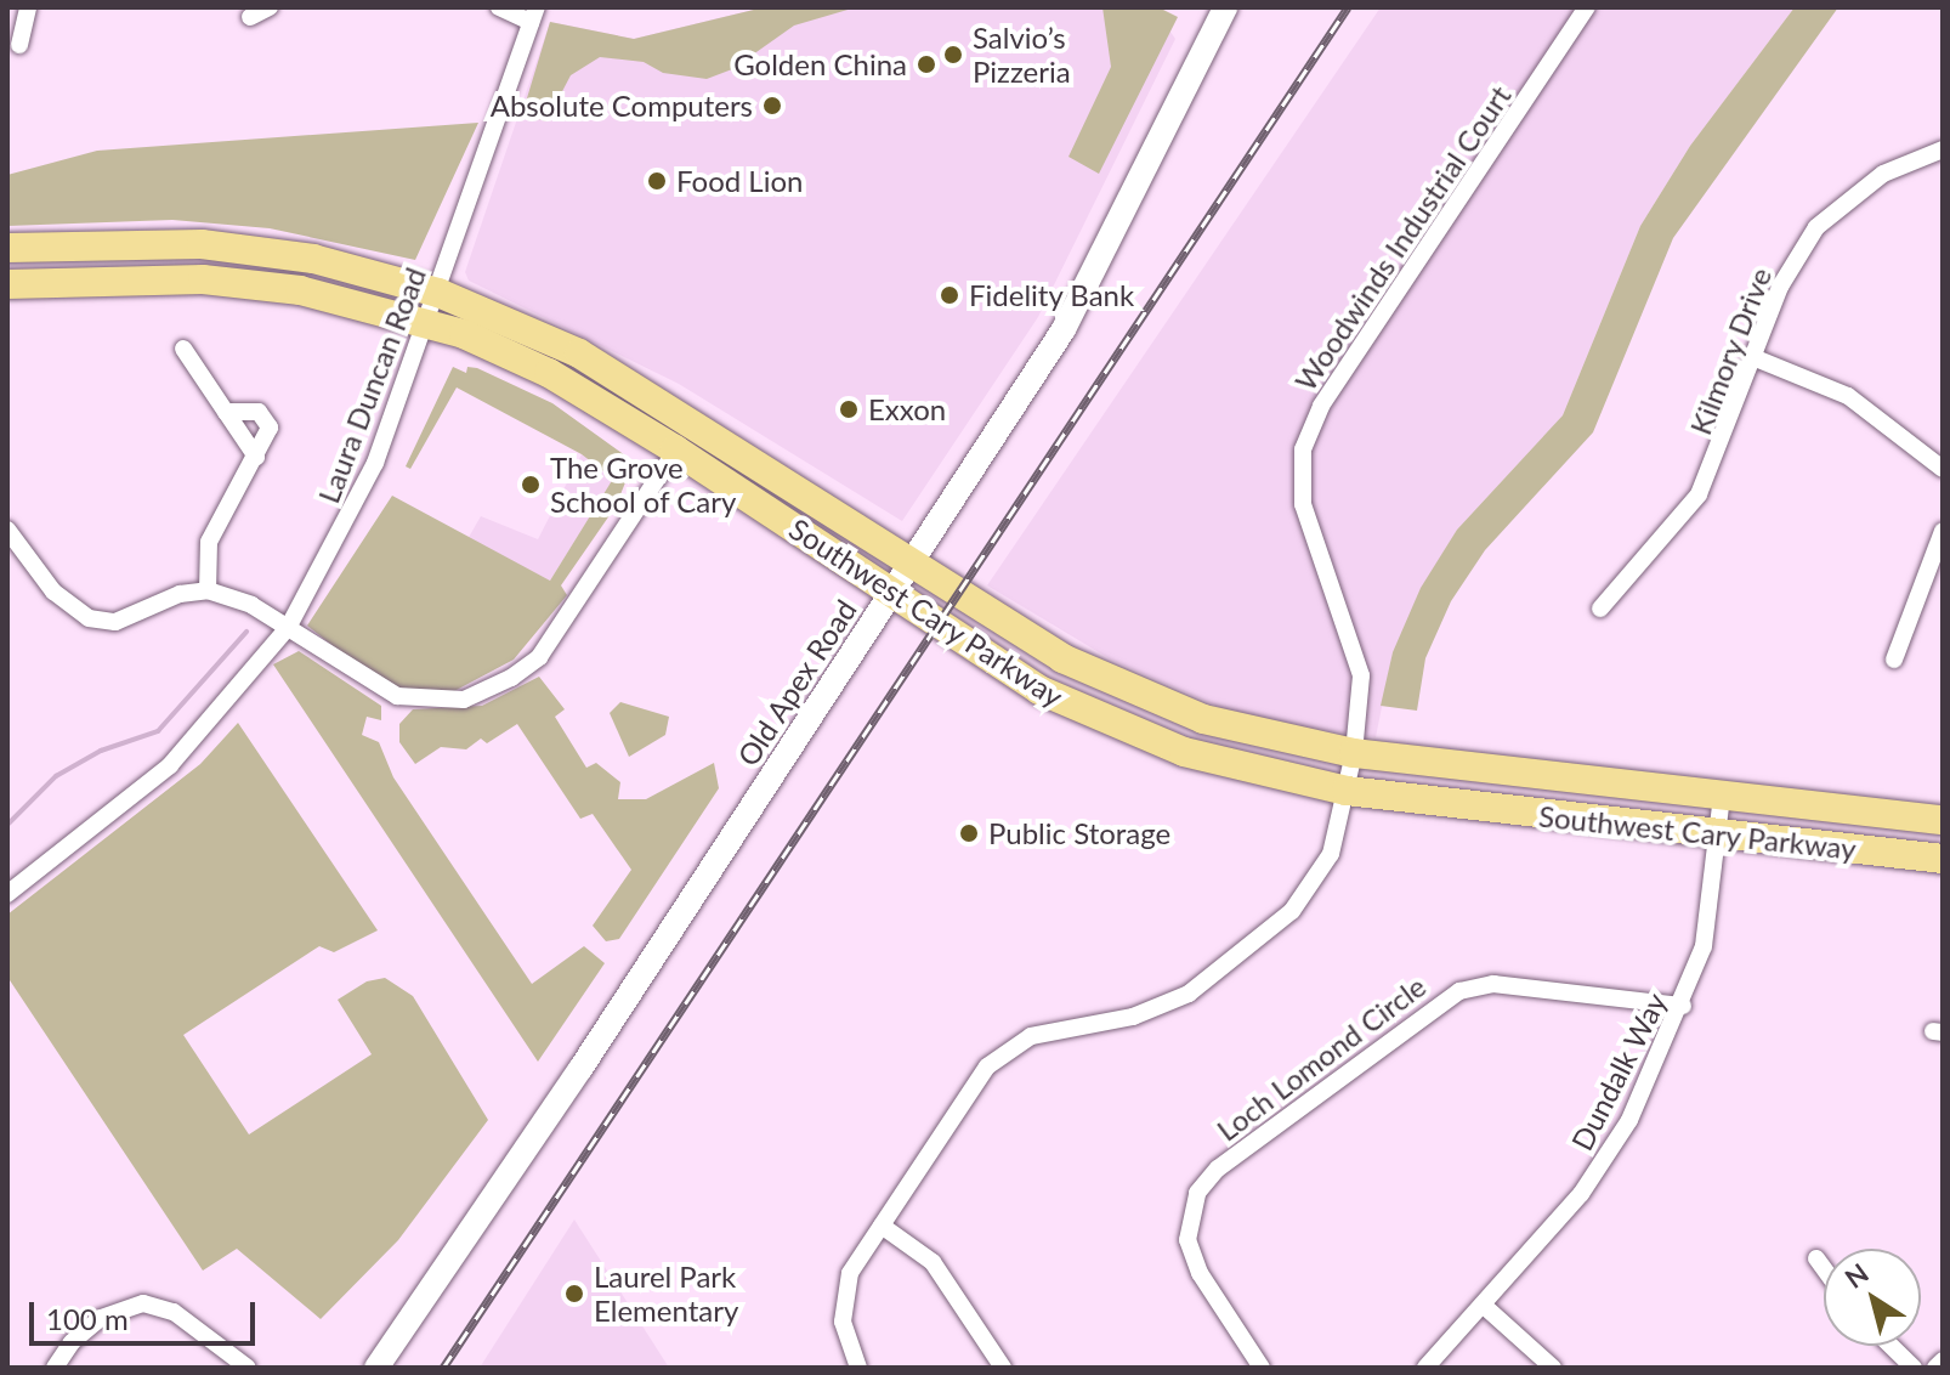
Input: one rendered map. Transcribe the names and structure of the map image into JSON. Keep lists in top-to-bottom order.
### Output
{
  "streets": {
    "main road": ["Southwest Cary Parkway", "Old Apex Road"],
    "street": [
      "Woodwinds Industrial Court",
      "Kilmory Drive",
      "Laura Duncan Road",
      "Loch Lomond Circle",
      "Dundalk Way"
    ]
  },
  "crossings": [
    ["Woodwinds Industrial Court", "Southwest Cary Parkway"],
    ["Laura Duncan Road", "Southwest Cary Parkway"],
    ["Southwest Cary Parkway", "Old Apex Road"],
    ["Southwest Cary Parkway", "Dundalk Way"],
    ["Loch Lomond Circle", "Dundalk Way"]
  ],
  "places": [
    "Salvio’s Pizzeria",
    "Golden China",
    "Absolute Computers",
    "Food Lion",
    "Fidelity Bank",
    "Exxon",
    "The Grove School of Cary",
    "Public Storage",
    "Laurel Park Elementary"
  ],
  "scale_bar": "100 m",
  "north": "top left"
}
